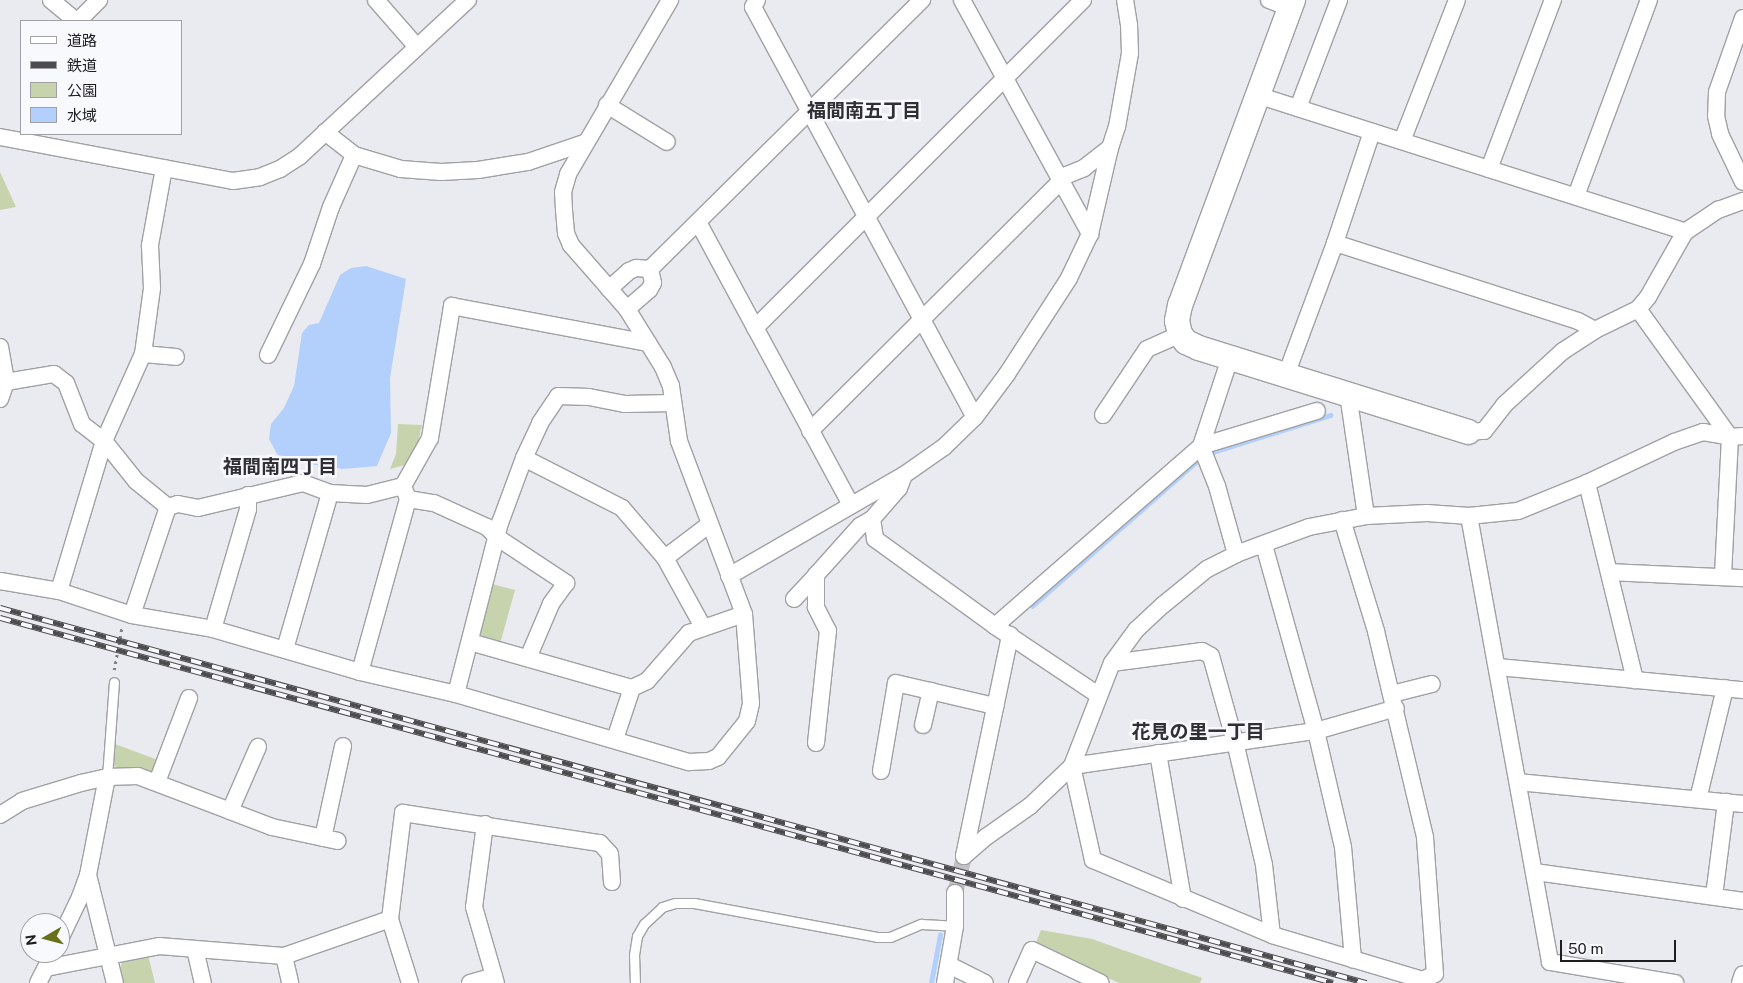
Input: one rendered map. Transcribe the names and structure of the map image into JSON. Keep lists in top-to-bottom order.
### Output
{
  "districts": ["福間南五丁目", "福間南四丁目", "花見の里一丁目"],
  "legend": [
    "道路",
    "鉄道",
    "公園",
    "水域"
  ],
  "scale_bar": "50 m",
  "north": "left"
}
